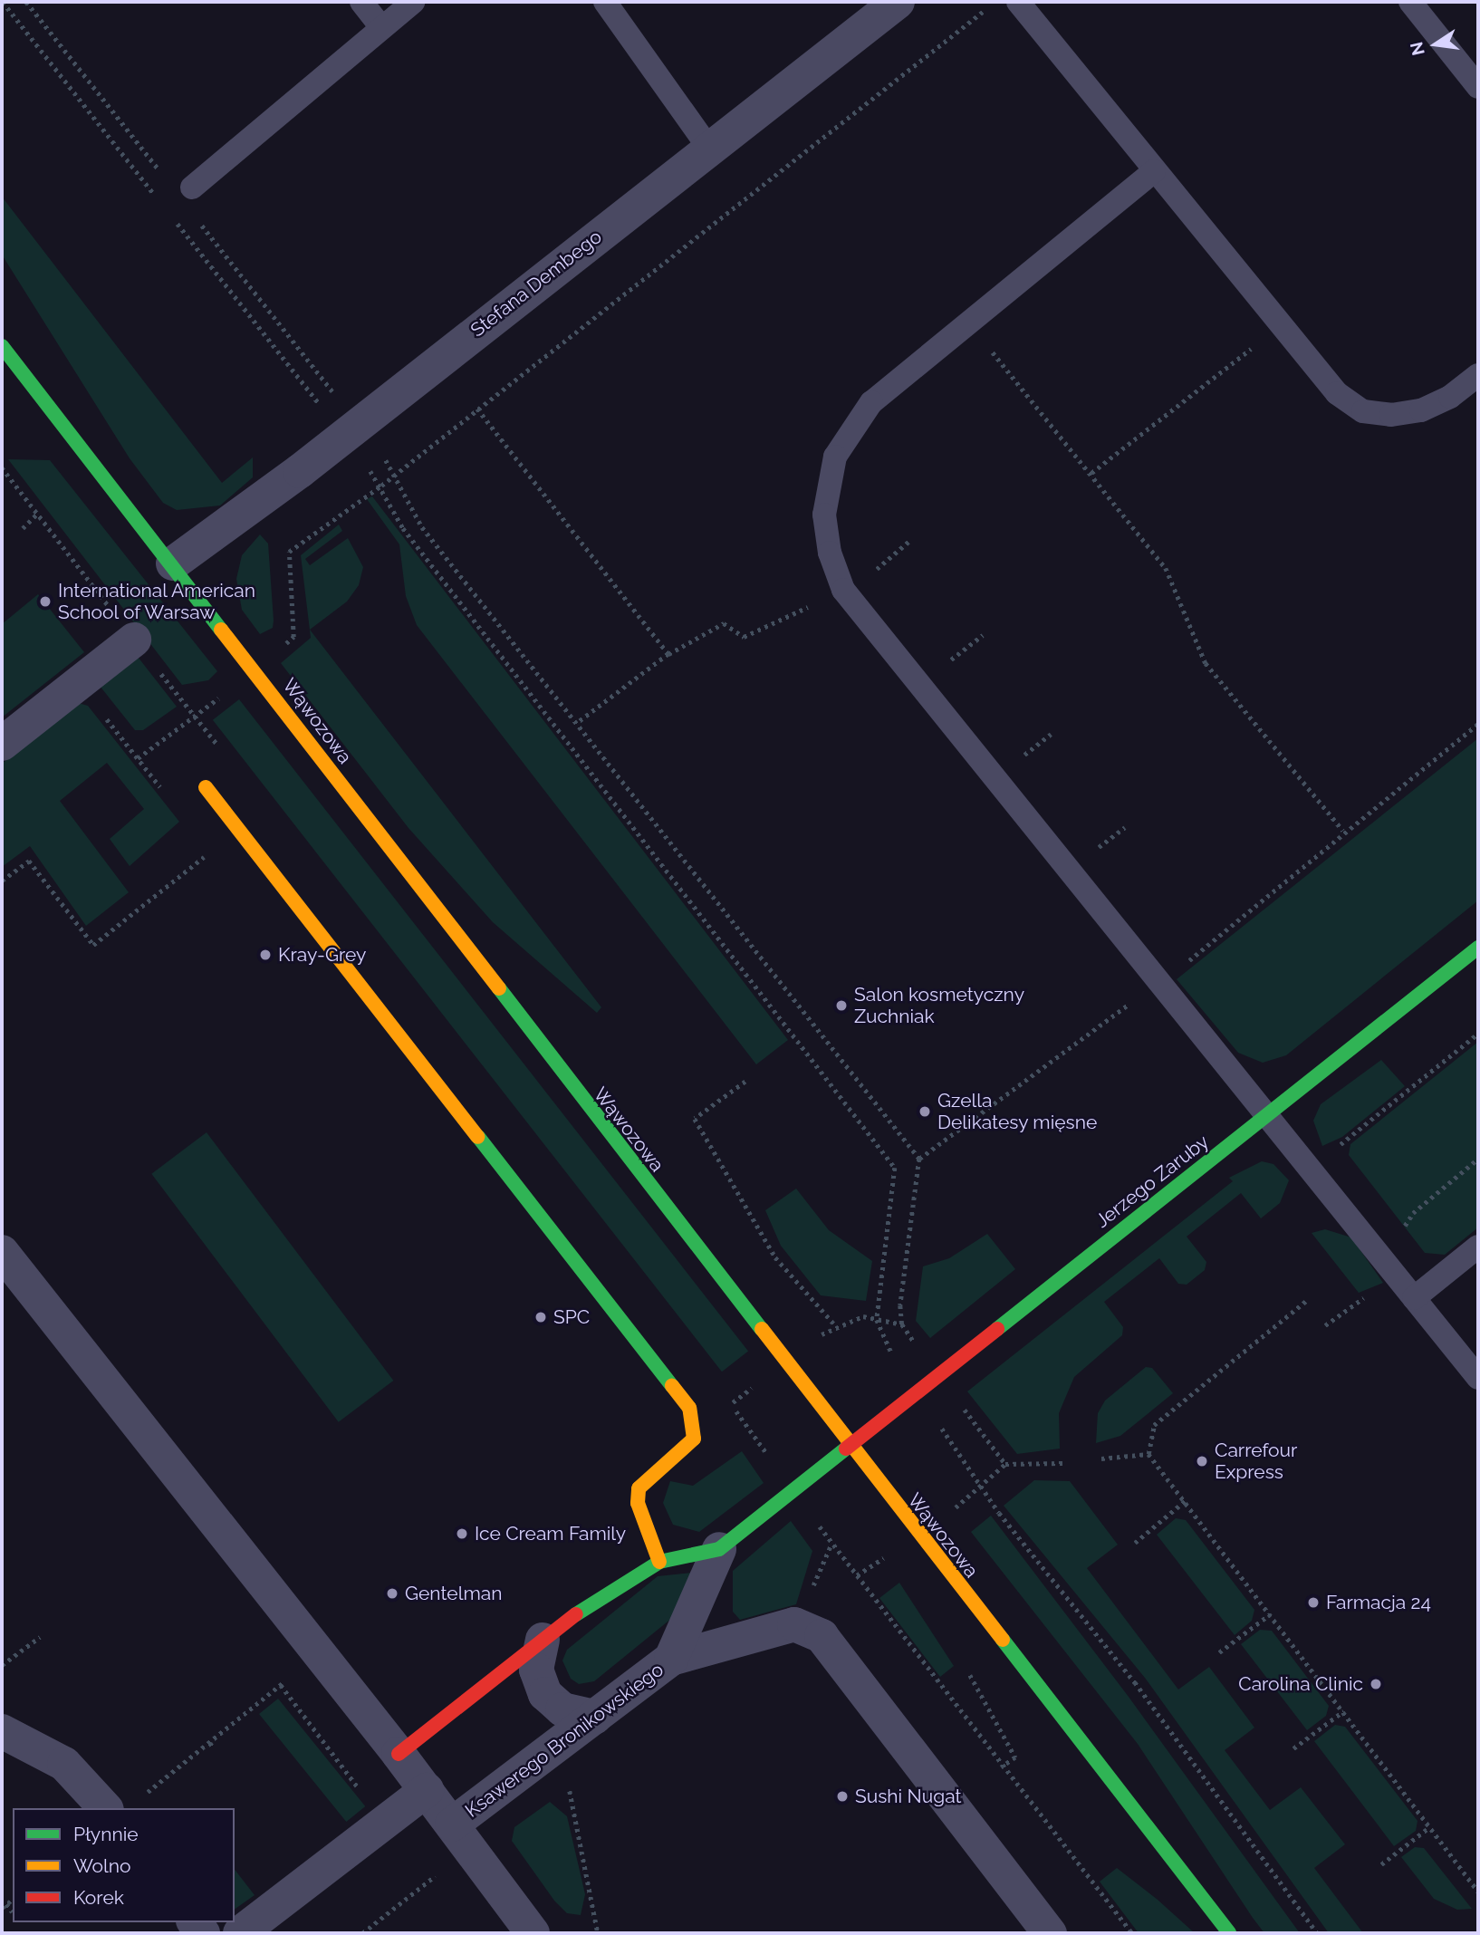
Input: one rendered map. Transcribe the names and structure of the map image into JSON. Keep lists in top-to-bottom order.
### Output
{
  "streets": {
    "street": [
      "Stefana Dembego",
      "Wąwozowa",
      "Jerzego Zaruby",
      "Ksawerego Bronikowskiego"
    ]
  },
  "crossings": [
    ["Stefana Dembego", "Wąwozowa"],
    ["Wąwozowa", "Jerzego Zaruby"],
    ["Wąwozowa", "Ksawerego Bronikowskiego"],
    ["Jerzego Zaruby", "Ksawerego Bronikowskiego"]
  ],
  "places": [
    "International American School of Warsaw",
    "Kray-Grey",
    "Salon kosmetyczny Zuchniak",
    "Gzella Delikatesy mięsne",
    "SPC",
    "Carrefour Express",
    "Ice Cream Family",
    "Gentelman",
    "Farmacja 24",
    "Carolina Clinic",
    "Sushi Nugat"
  ],
  "legend": ["Płynnie", "Wolno", "Korek"],
  "north": "left"
}
